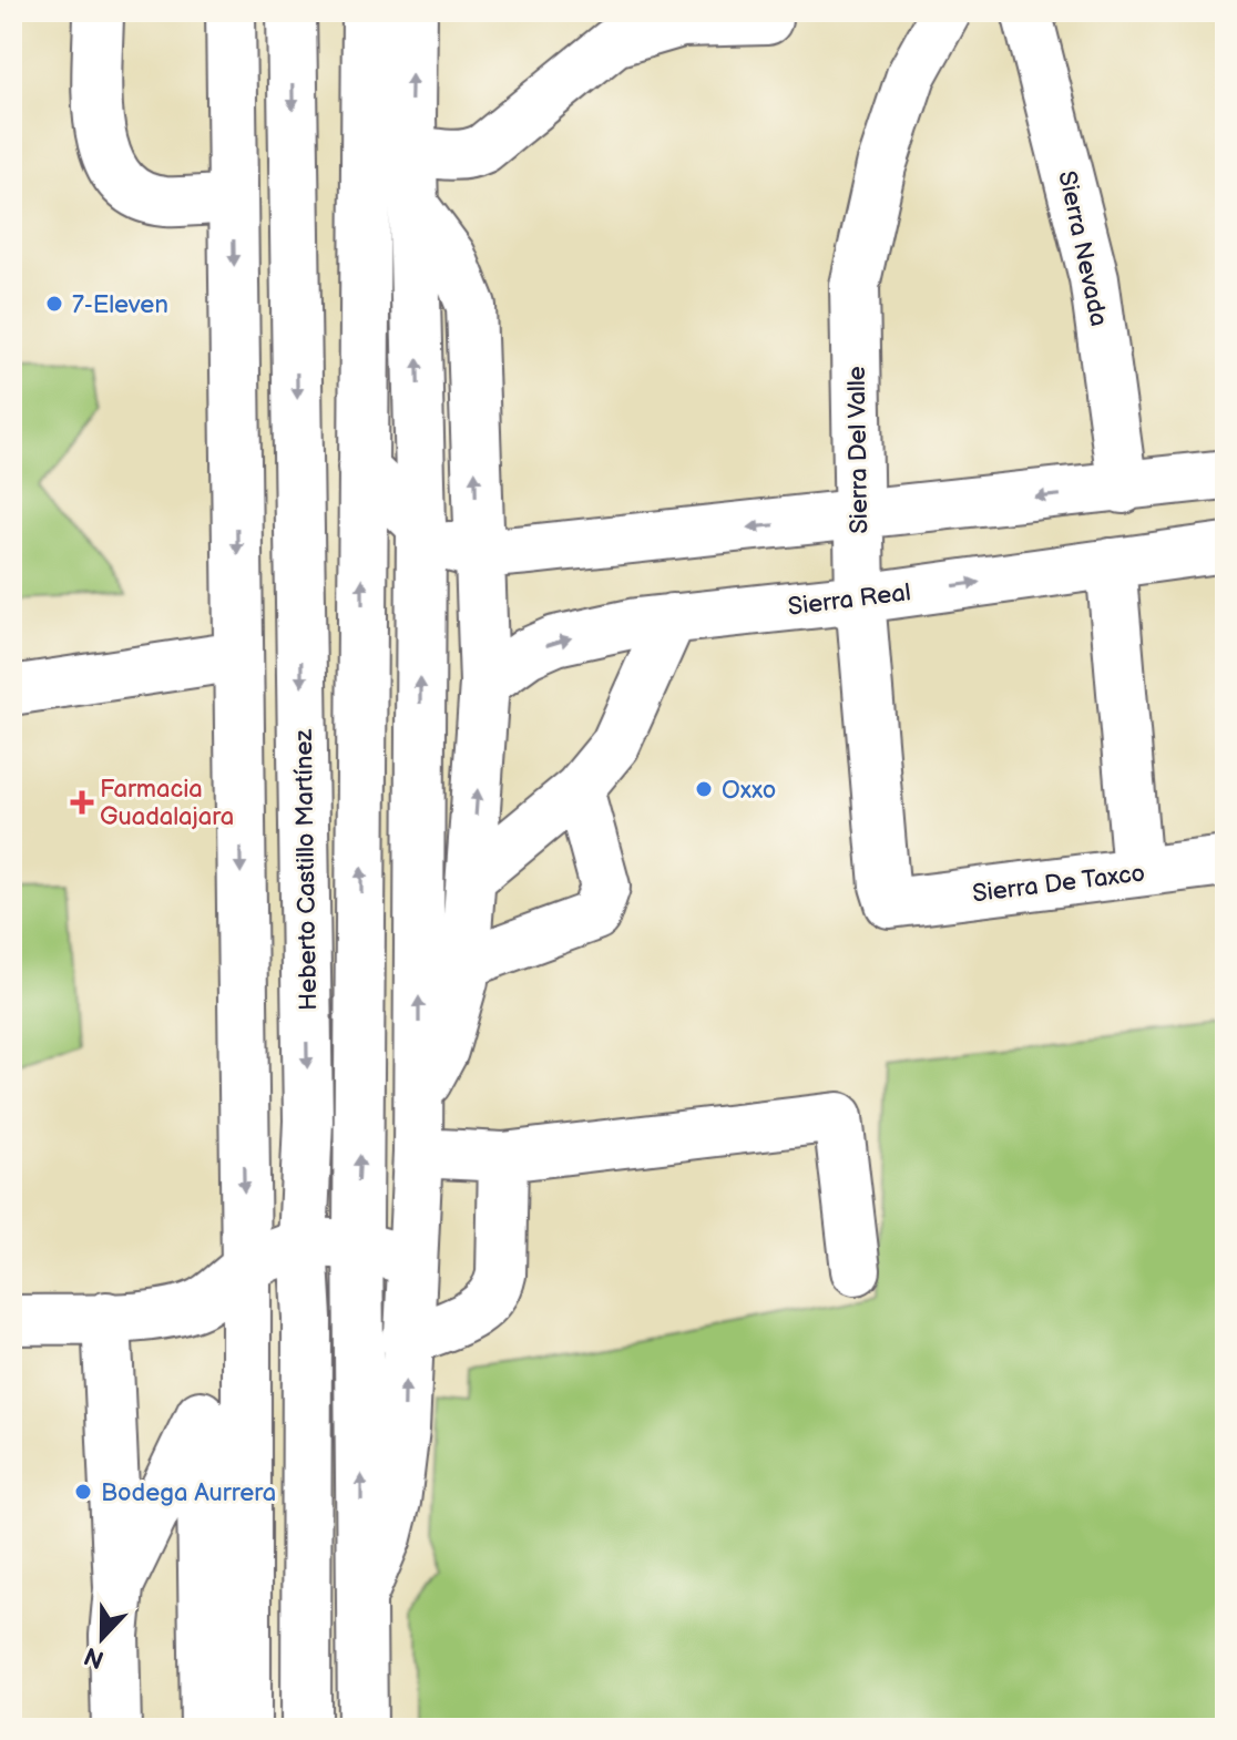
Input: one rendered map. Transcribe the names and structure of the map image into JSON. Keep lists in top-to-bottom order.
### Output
{
  "streets": {
    "street": [
      "Sierra Nevada",
      "Sierra Del Valle",
      "Sierra Real",
      "Heberto Castillo Martínez",
      "Sierra De Taxco"
    ]
  },
  "crossings": [
    ["Sierra Del Valle", "Sierra Real"],
    ["Sierra Del Valle", "Sierra De Taxco"]
  ],
  "places": {
    "other": ["7-Eleven", "Oxxo", "Bodega Aurrera"],
    "health": ["Farmacia Guadalajara"]
  },
  "north": "bottom"
}
